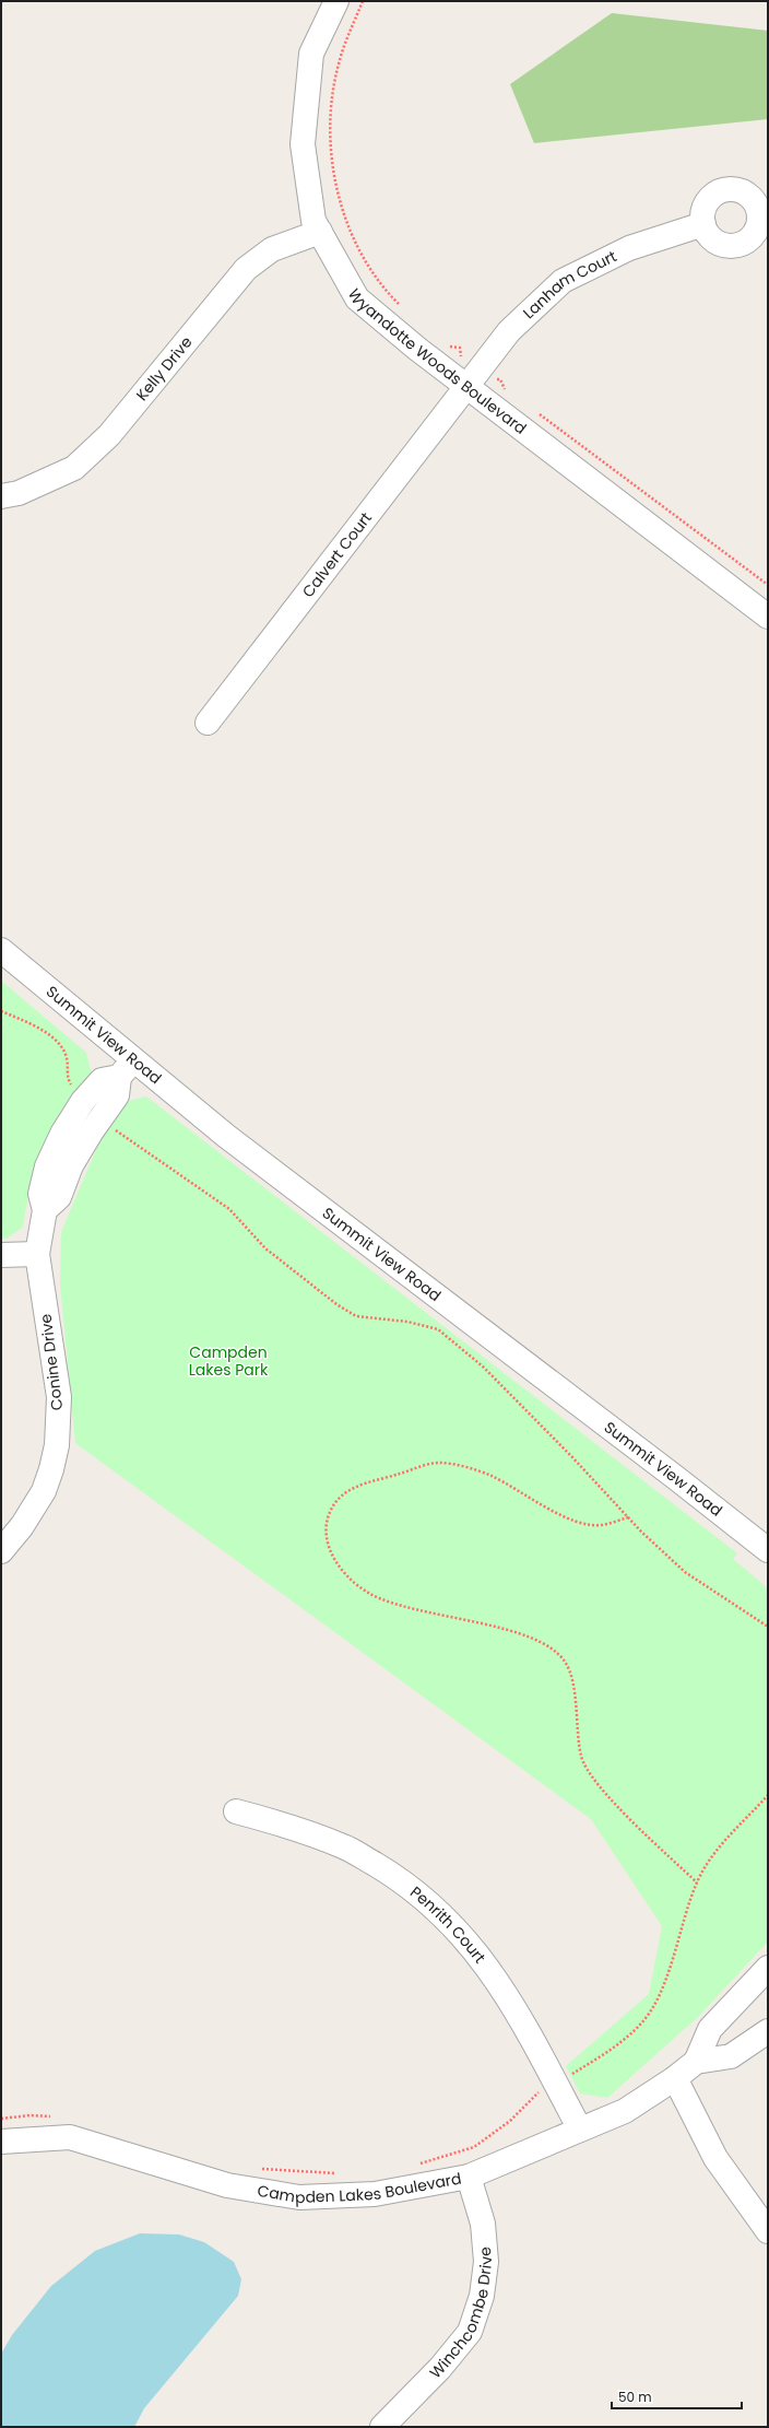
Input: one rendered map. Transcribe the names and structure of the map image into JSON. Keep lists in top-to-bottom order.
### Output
{
  "streets": {
    "street": [
      "Lanham Court",
      "Wyandotte Woods Boulevard",
      "Kelly Drive",
      "Calvert Court",
      "Summit View Road",
      "Conine Drive",
      "Penrith Court",
      "Campden Lakes Boulevard",
      "Winchcombe Drive"
    ]
  },
  "crossings": [
    ["Lanham Court", "Wyandotte Woods Boulevard"],
    ["Lanham Court", "Calvert Court"],
    ["Wyandotte Woods Boulevard", "Kelly Drive"],
    ["Wyandotte Woods Boulevard", "Calvert Court"],
    ["Summit View Road", "Conine Drive"],
    ["Penrith Court", "Campden Lakes Boulevard"],
    ["Campden Lakes Boulevard", "Winchcombe Drive"]
  ],
  "parks": ["Campden Lakes Park"],
  "scale_bar": "50 m"
}
